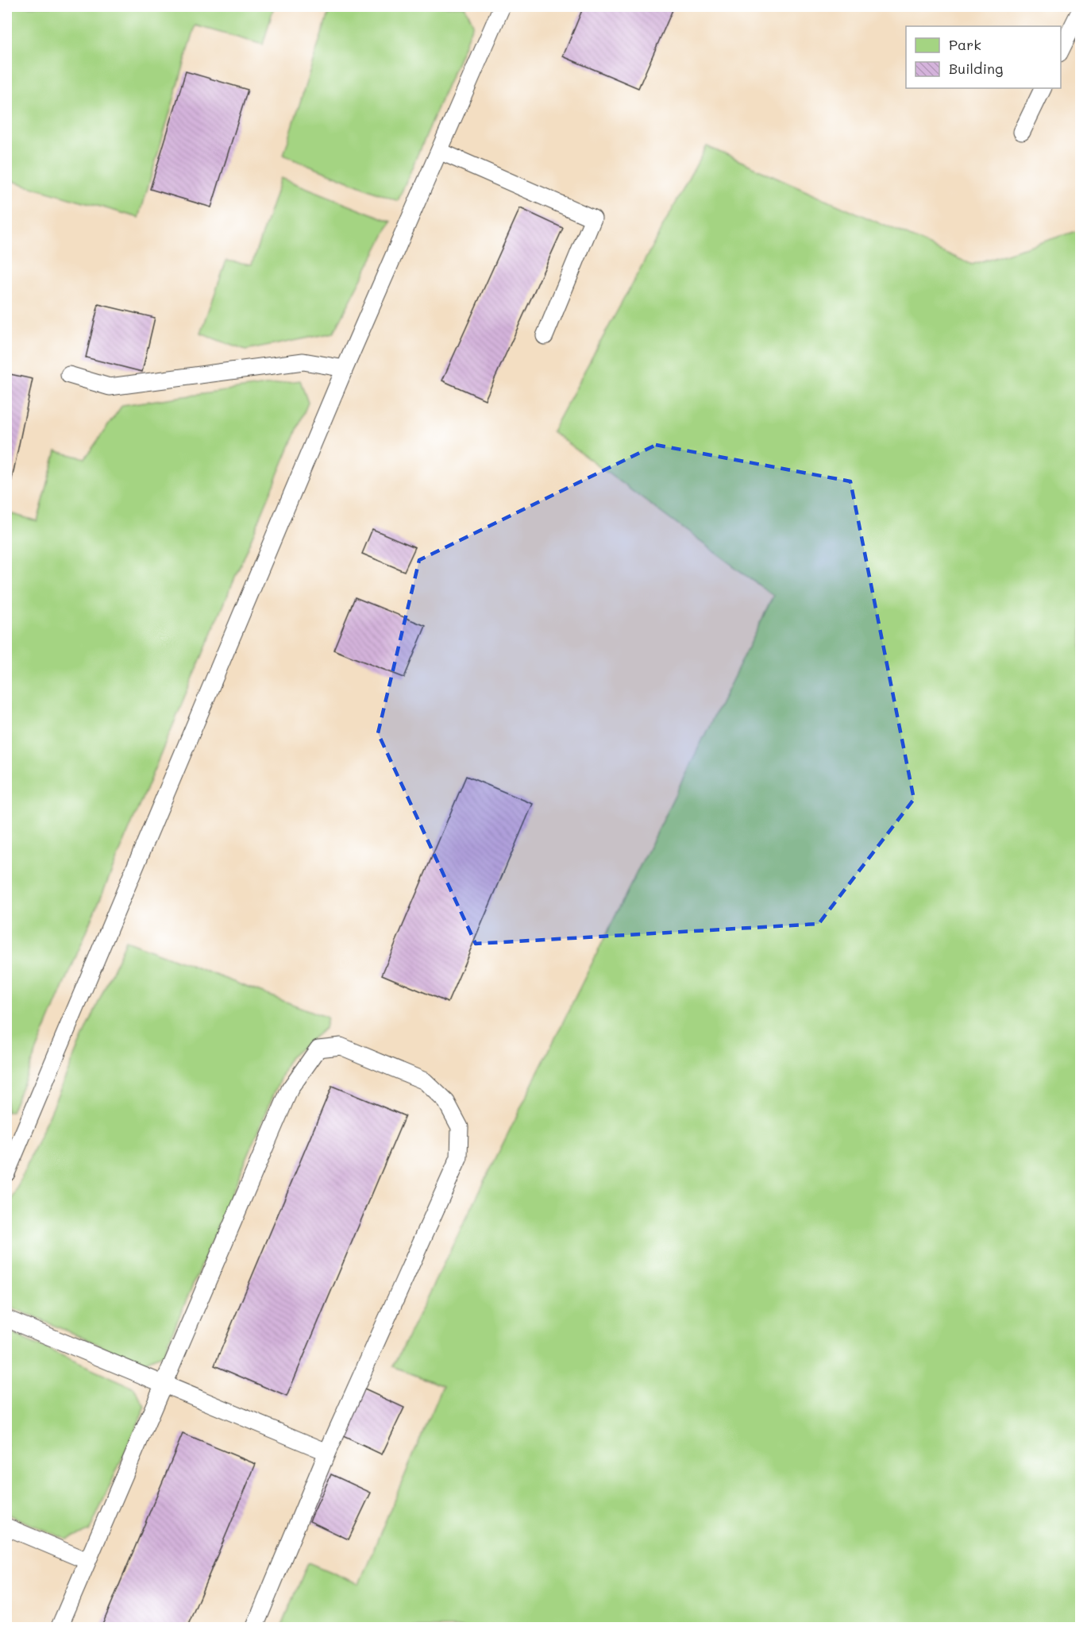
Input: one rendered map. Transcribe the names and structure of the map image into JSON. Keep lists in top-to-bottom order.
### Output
{
  "legend": ["Park", "Building"]
}
